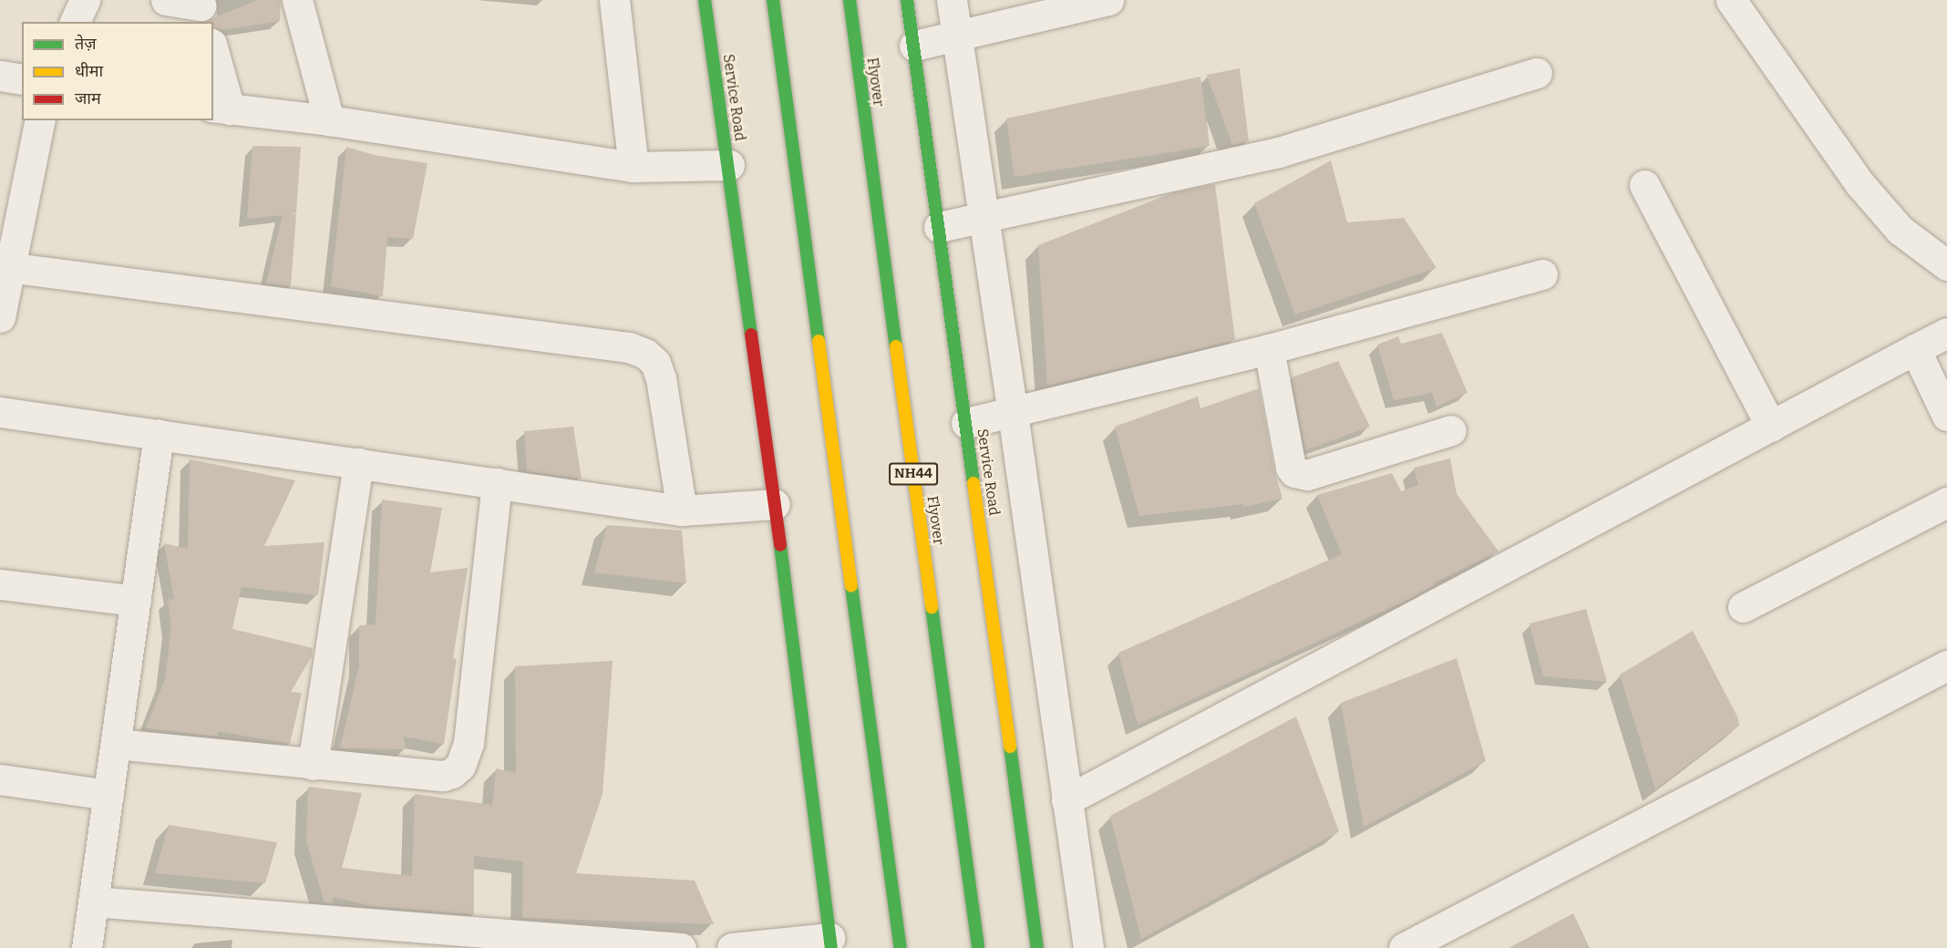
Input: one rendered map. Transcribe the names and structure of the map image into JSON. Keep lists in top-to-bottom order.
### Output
{
  "streets": {
    "main road": ["Flyover", "Service Road", "NH44"]
  },
  "legend": ["तेज़", "धीमा", "जाम"]
}
